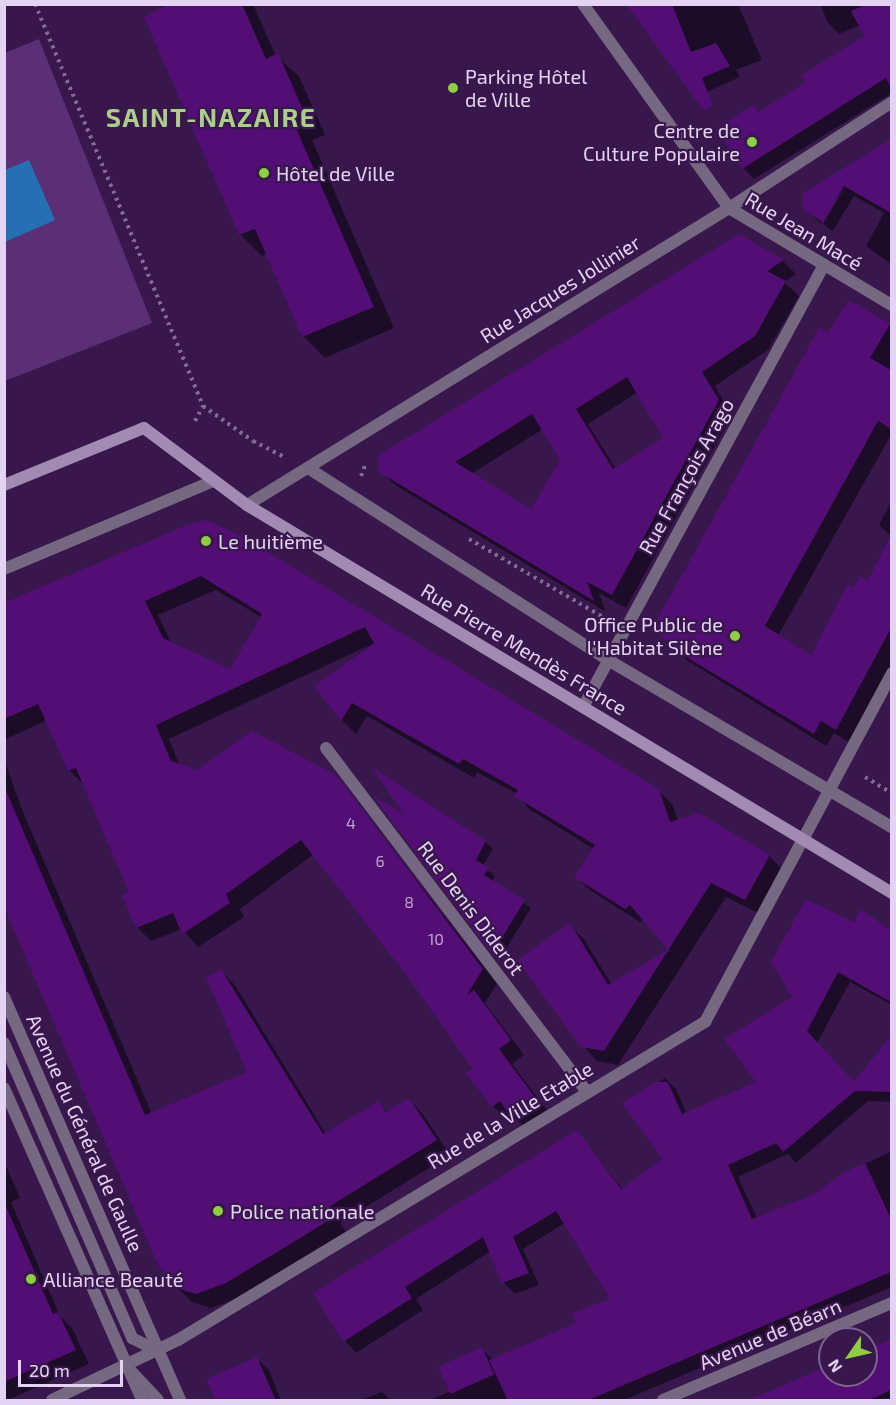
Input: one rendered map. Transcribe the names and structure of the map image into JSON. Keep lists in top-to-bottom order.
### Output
{
  "streets": {
    "main road": ["Rue Pierre Mendès France"],
    "street": [
      "Rue Jean Macé",
      "Rue Jacques Jollinier",
      "Rue François Arago",
      "Rue Denis Diderot",
      "Rue de la Ville Etable",
      "Avenue du Général de Gaulle",
      "Avenue de Béarn"
    ]
  },
  "crossings": [
    ["Rue Jean Macé", "Rue Jacques Jollinier"],
    ["Rue Jean Macé", "Rue François Arago"],
    ["Rue Jacques Jollinier", "Rue Pierre Mendès France"],
    ["Rue François Arago", "Rue Pierre Mendès France"],
    ["Rue Pierre Mendès France", "Rue de la Ville Etable"],
    ["Rue Denis Diderot", "Rue de la Ville Etable"],
    ["Rue de la Ville Etable", "Avenue du Général de Gaulle"]
  ],
  "districts": ["SAINT-NAZAIRE"],
  "places": [
    "Parking Hôtel de Ville",
    "Centre de Culture Populaire",
    "Hôtel de Ville",
    "Le huitième",
    "Office Public de l'Habitat Silène",
    "Police nationale",
    "Alliance Beauté"
  ],
  "house_numbers": [
    "4",
    "6",
    "8",
    "10"
  ],
  "scale_bar": "20 m",
  "north": "bottom left"
}
